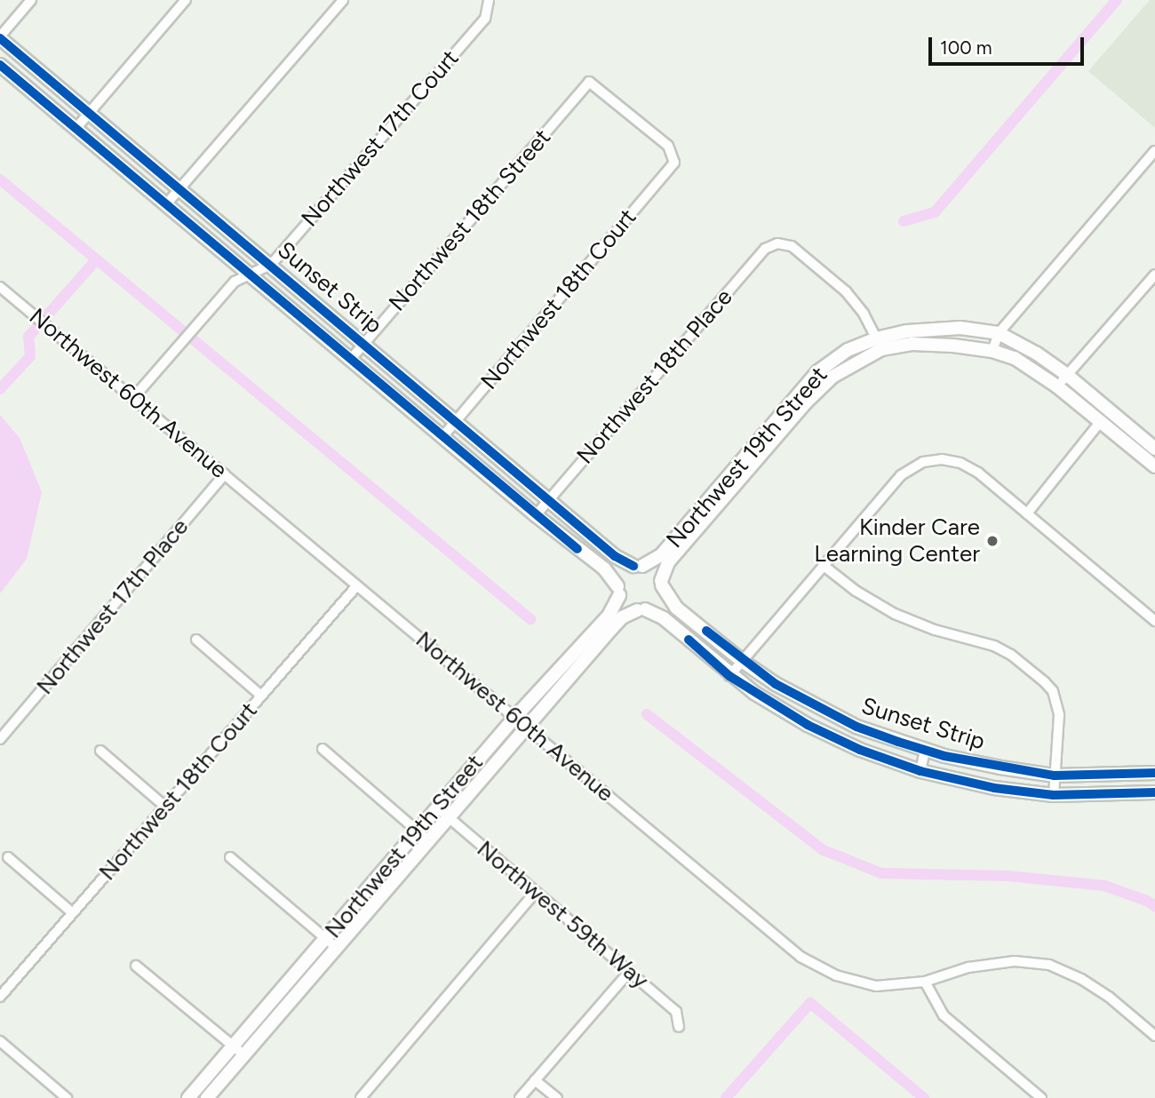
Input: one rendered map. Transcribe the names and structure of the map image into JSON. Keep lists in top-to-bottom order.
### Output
{
  "streets": {
    "street": [
      "Northwest 17th Court",
      "Northwest 18th Street",
      "Sunset Strip",
      "Northwest 18th Court",
      "Northwest 18th Place",
      "Northwest 60th Avenue",
      "Northwest 19th Street",
      "Northwest 17th Place",
      "Northwest 59th Way"
    ]
  },
  "crossings": [
    ["Northwest 17th Court", "Sunset Strip"],
    ["Northwest 17th Court", "Northwest 60th Avenue"],
    ["Northwest 18th Street", "Sunset Strip"],
    ["Northwest 18th Street", "Northwest 18th Court"],
    ["Sunset Strip", "Northwest 18th Court"],
    ["Sunset Strip", "Northwest 18th Place"],
    ["Sunset Strip", "Northwest 19th Street"],
    ["Northwest 18th Court", "Northwest 60th Avenue"],
    ["Northwest 18th Place", "Northwest 19th Street"],
    ["Northwest 60th Avenue", "Northwest 19th Street"],
    ["Northwest 60th Avenue", "Northwest 17th Place"],
    ["Northwest 19th Street", "Northwest 59th Way"]
  ],
  "places": ["Kinder Care Learning Center"],
  "scale_bar": "100 m"
}
